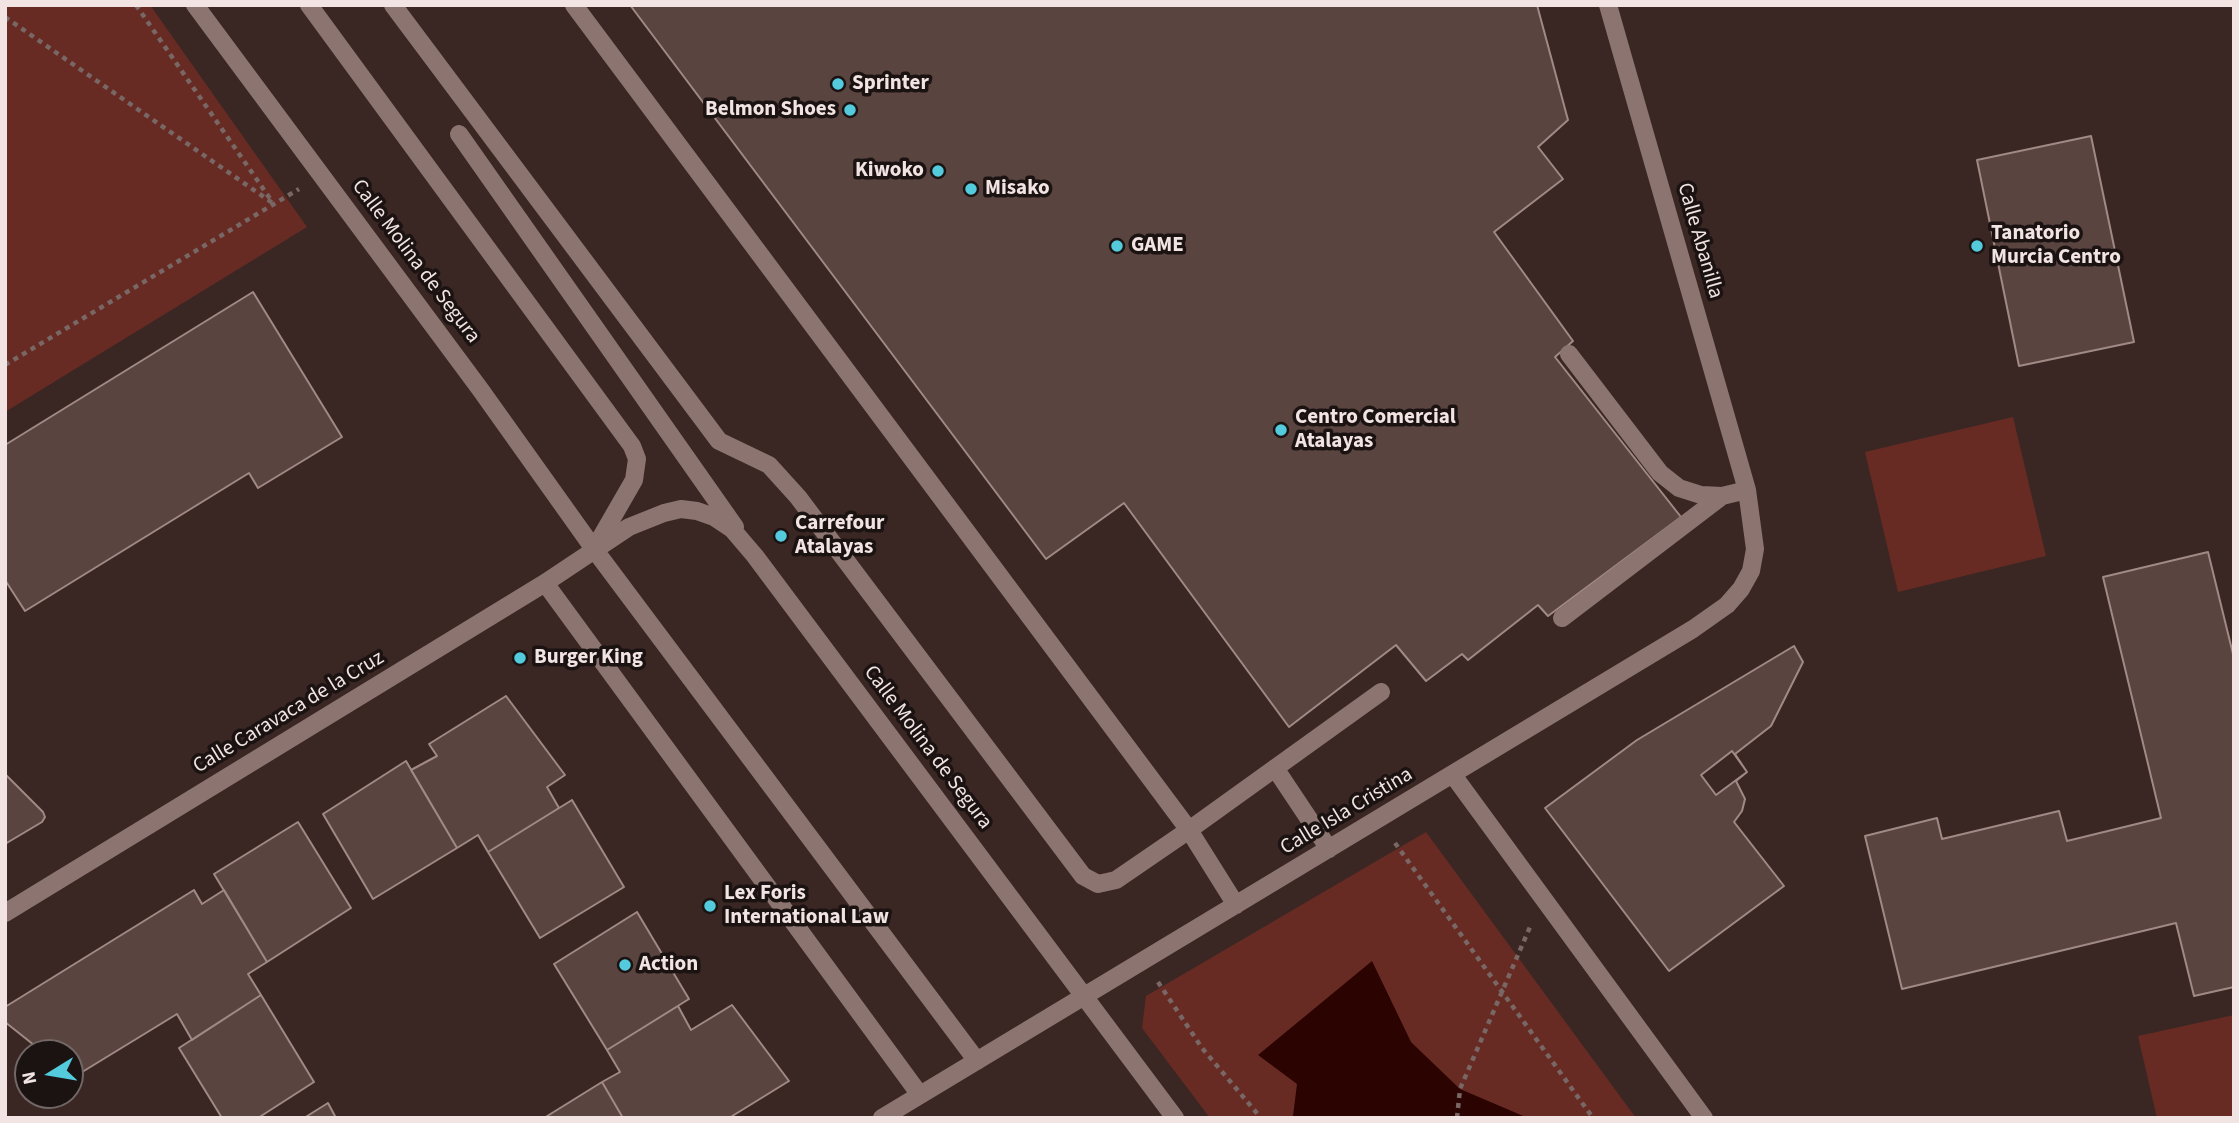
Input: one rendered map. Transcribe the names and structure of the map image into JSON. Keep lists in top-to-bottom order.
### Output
{
  "streets": {
    "street": [
      "Calle Abanilla",
      "Calle Molina de Segura",
      "Calle Caravaca de la Cruz",
      "Calle Isla Cristina"
    ]
  },
  "crossings": [
    ["Calle Abanilla", "Calle Isla Cristina"],
    ["Calle Molina de Segura", "Calle Caravaca de la Cruz"],
    ["Calle Molina de Segura", "Calle Isla Cristina"]
  ],
  "places": [
    "Sprinter",
    "Belmon Shoes",
    "Kiwoko",
    "Misako",
    "GAME",
    "Tanatorio Murcia Centro",
    "Centro Comercial Atalayas",
    "Carrefour Atalayas",
    "Burger King",
    "Lex Foris International Law",
    "Action"
  ],
  "north": "left"
}
